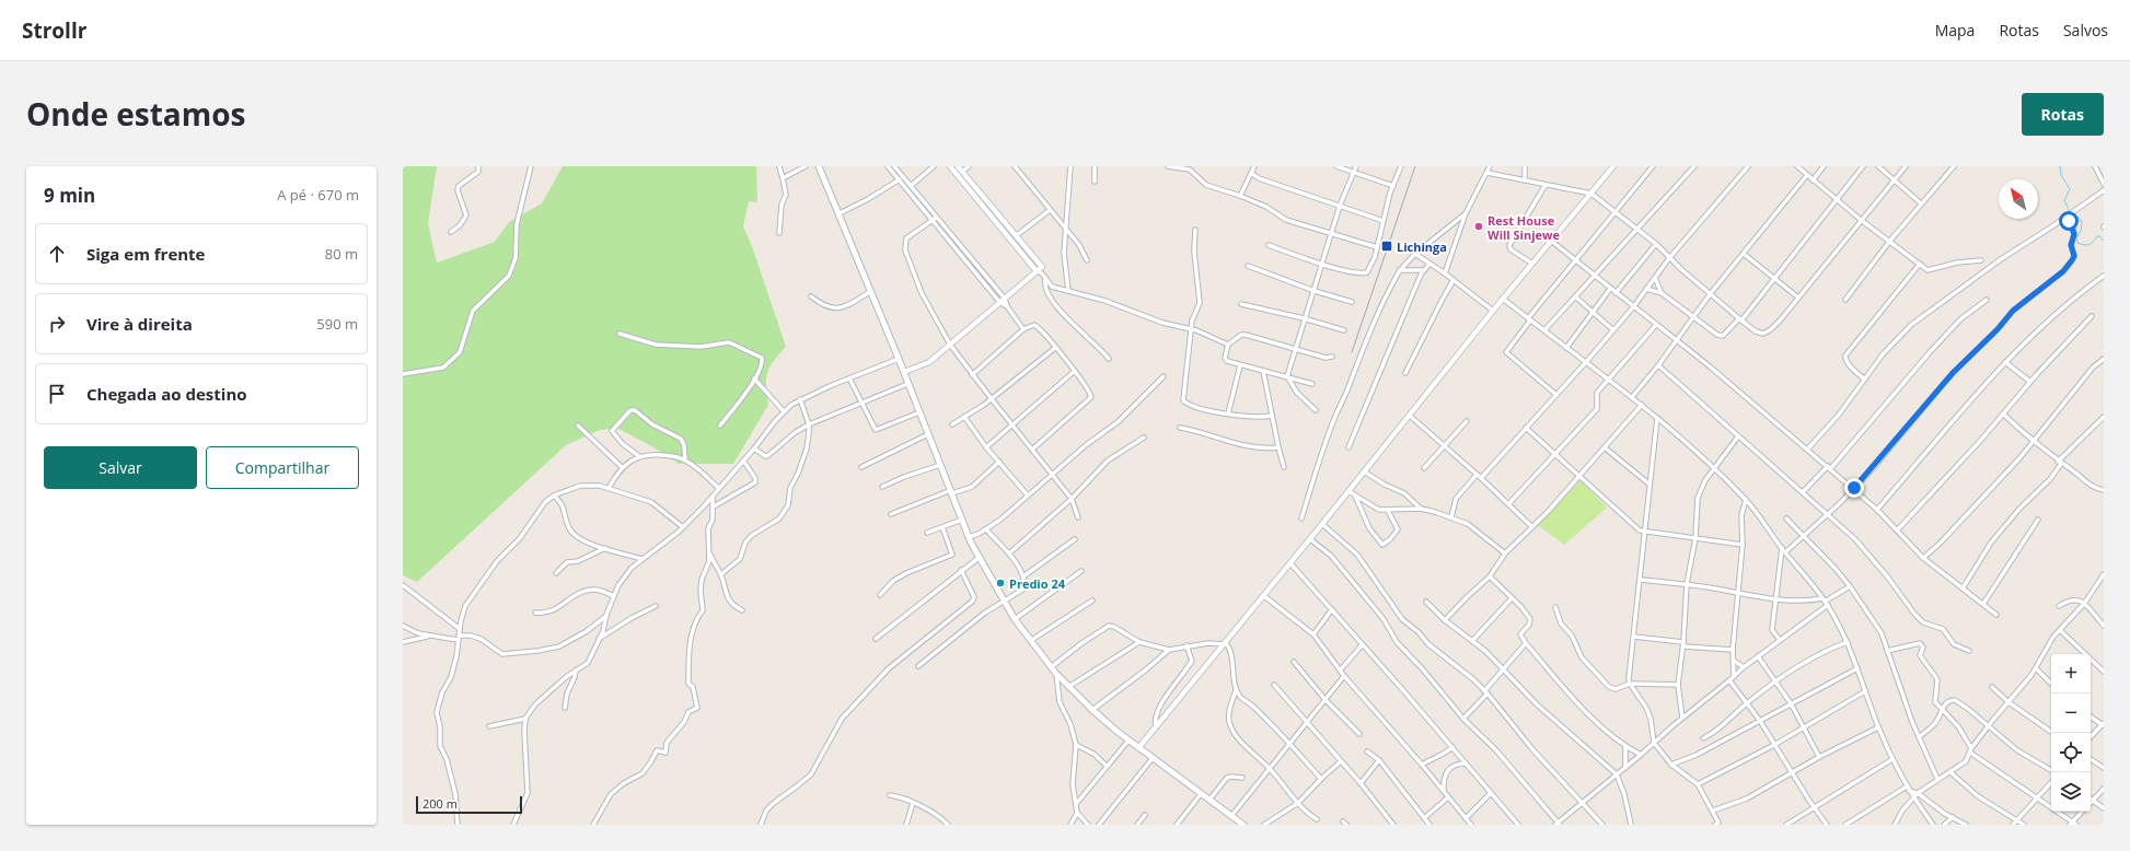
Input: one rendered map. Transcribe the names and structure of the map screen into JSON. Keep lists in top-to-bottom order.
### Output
{
  "places": {
    "other": ["Rest House Will Sinjewe", "Predio 24"],
    "transit": ["Lichinga"]
  },
  "scale_bar": "200 m",
  "north": "top left",
  "page": {
    "header": "Strollr",
    "nav": ["Mapa", "Rotas", "Salvos"],
    "title": "Onde estamos",
    "buttons": [
      "Rotas",
      ["Salvar", "Compartilhar"]
    ],
    "heading": ["9 min", "A pé · 670 m"],
    "list": [
      ["Siga em frente", "80 m"],
      ["Vire à direita", "590 m"],
      "Chegada ao destino"
    ],
    "map_buttons": ["+", "−"],
    "scale": "200 m"
  }
}
